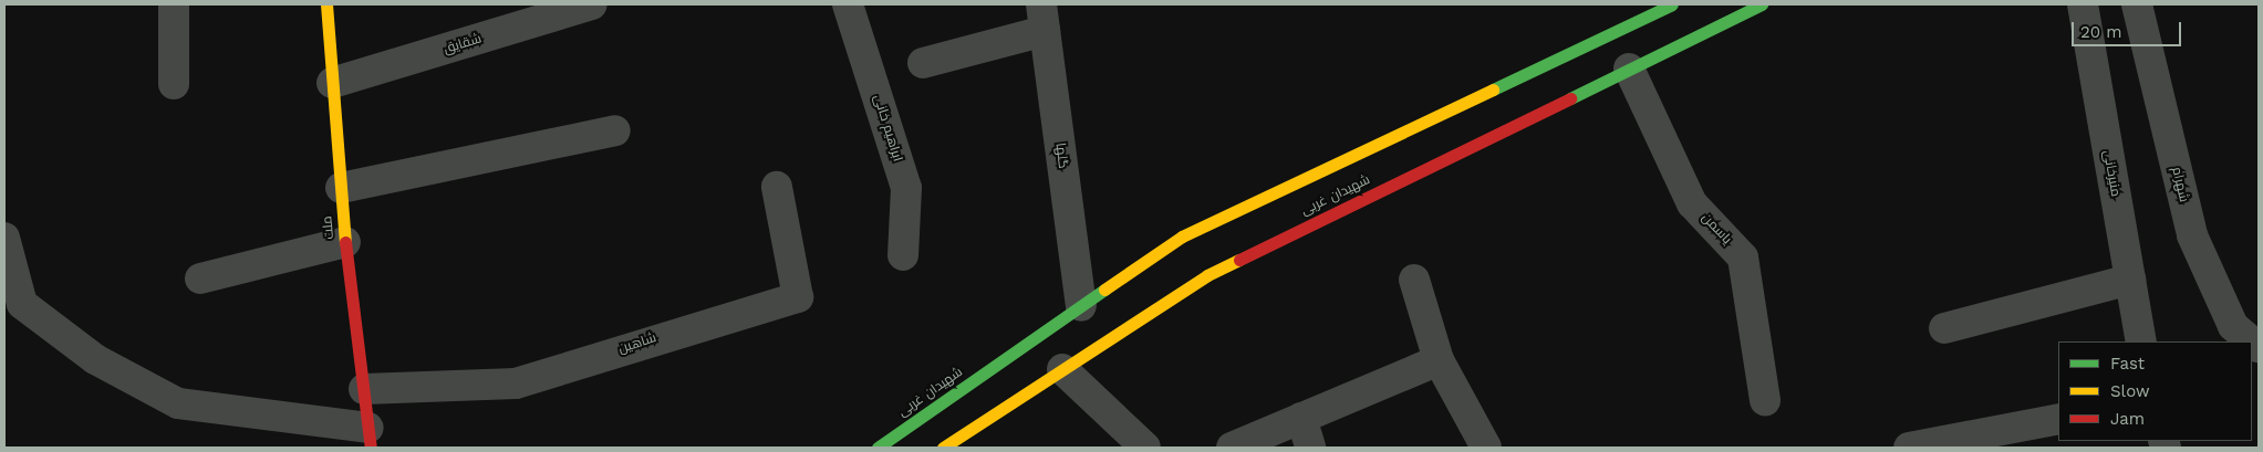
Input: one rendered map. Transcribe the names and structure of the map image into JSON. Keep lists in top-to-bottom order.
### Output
{
  "streets": {
    "main road": ["شهیدان غربی", "ملت"],
    "street": [
      "شقایق",
      "ابراهیم خانی",
      "گلها",
      "منیرخانی",
      "شهرام",
      "یاسمن",
      "شاهین"
    ]
  },
  "crossings": [
    ["شقایق", "ملت"],
    ["گلها", "شهیدان غربی"],
    ["شهیدان غربی", "یاسمن"],
    ["ملت", "شاهین"]
  ],
  "legend": ["Fast", "Slow", "Jam"],
  "scale_bar": "20 m"
}
